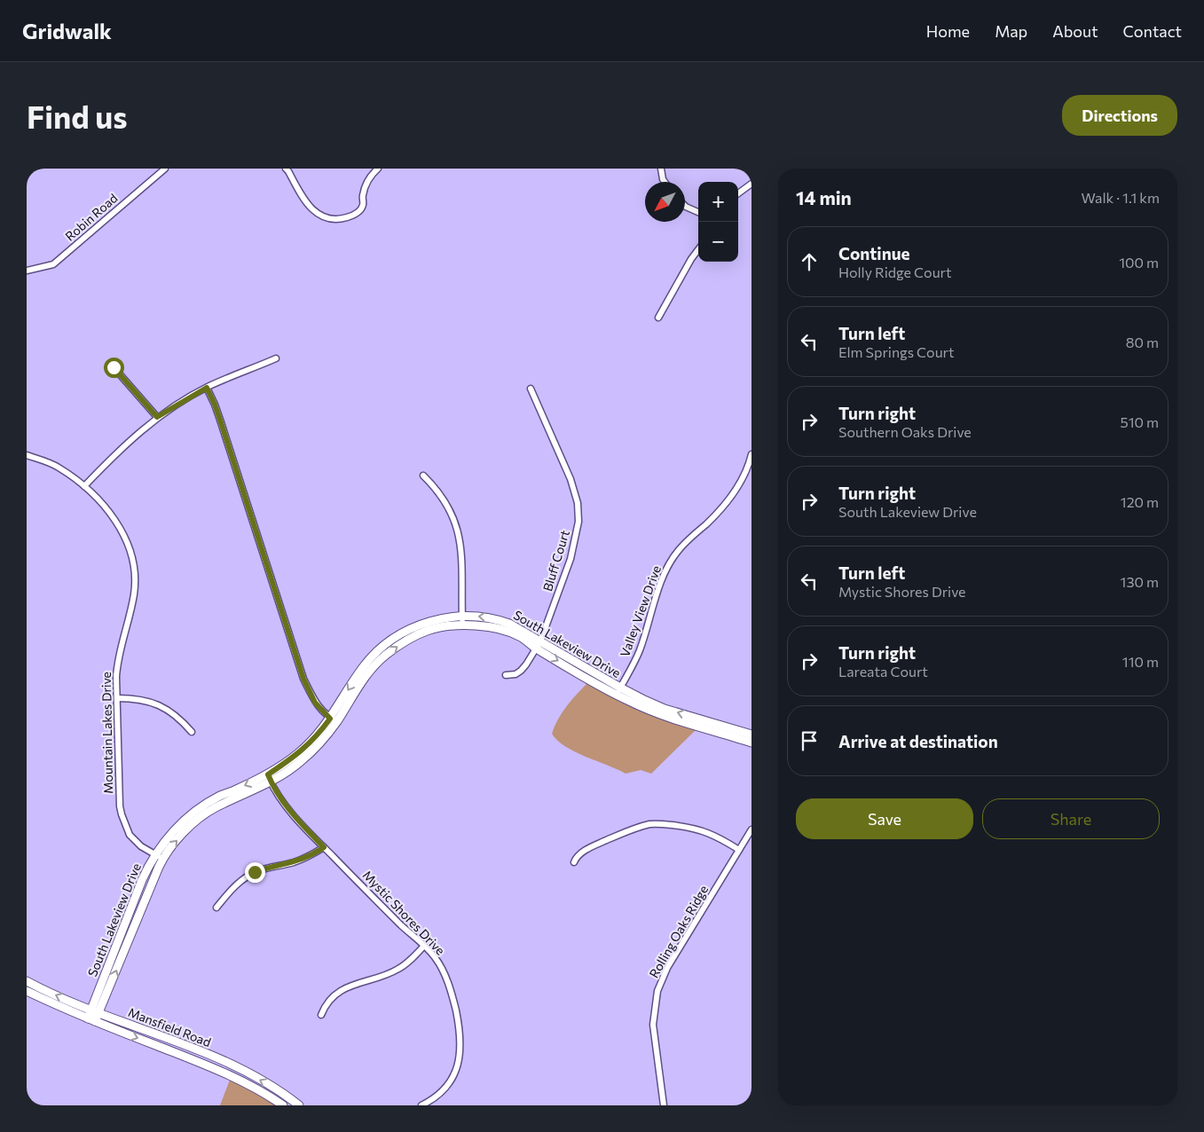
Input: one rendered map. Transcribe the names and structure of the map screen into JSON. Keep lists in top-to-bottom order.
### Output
{
  "streets": {
    "street": [
      "Robin Road",
      "Bluff Court",
      "Valley View Drive",
      "South Lakeview Drive",
      "Mountain Lakes Drive",
      "Mystic Shores Drive",
      "Rolling Oaks Ridge",
      "Mansfield Road"
    ]
  },
  "crossings": [
    ["Bluff Court", "South Lakeview Drive"],
    ["Valley View Drive", "South Lakeview Drive"],
    ["South Lakeview Drive", "Mountain Lakes Drive"],
    ["South Lakeview Drive", "Mystic Shores Drive"],
    ["South Lakeview Drive", "Mansfield Road"]
  ],
  "north": "bottom left",
  "page": {
    "header": "Gridwalk",
    "nav": [
      "Home",
      "Map",
      "About",
      "Contact"
    ],
    "buttons": [
      "Directions",
      ["Save", "Share"]
    ],
    "title": "Find us",
    "heading": ["14 min", "Walk · 1.1 km"],
    "map_buttons": ["+", "−"],
    "list": [
      ["Continue", "Holly Ridge Court", "100 m"],
      ["Turn left", "Elm Springs Court", "80 m"],
      ["Turn right", "Southern Oaks Drive", "510 m"],
      ["Turn right", "South Lakeview Drive", "120 m"],
      ["Turn left", "Mystic Shores Drive", "130 m"],
      ["Turn right", "Lareata Court", "110 m"],
      "Arrive at destination"
    ]
  }
}
